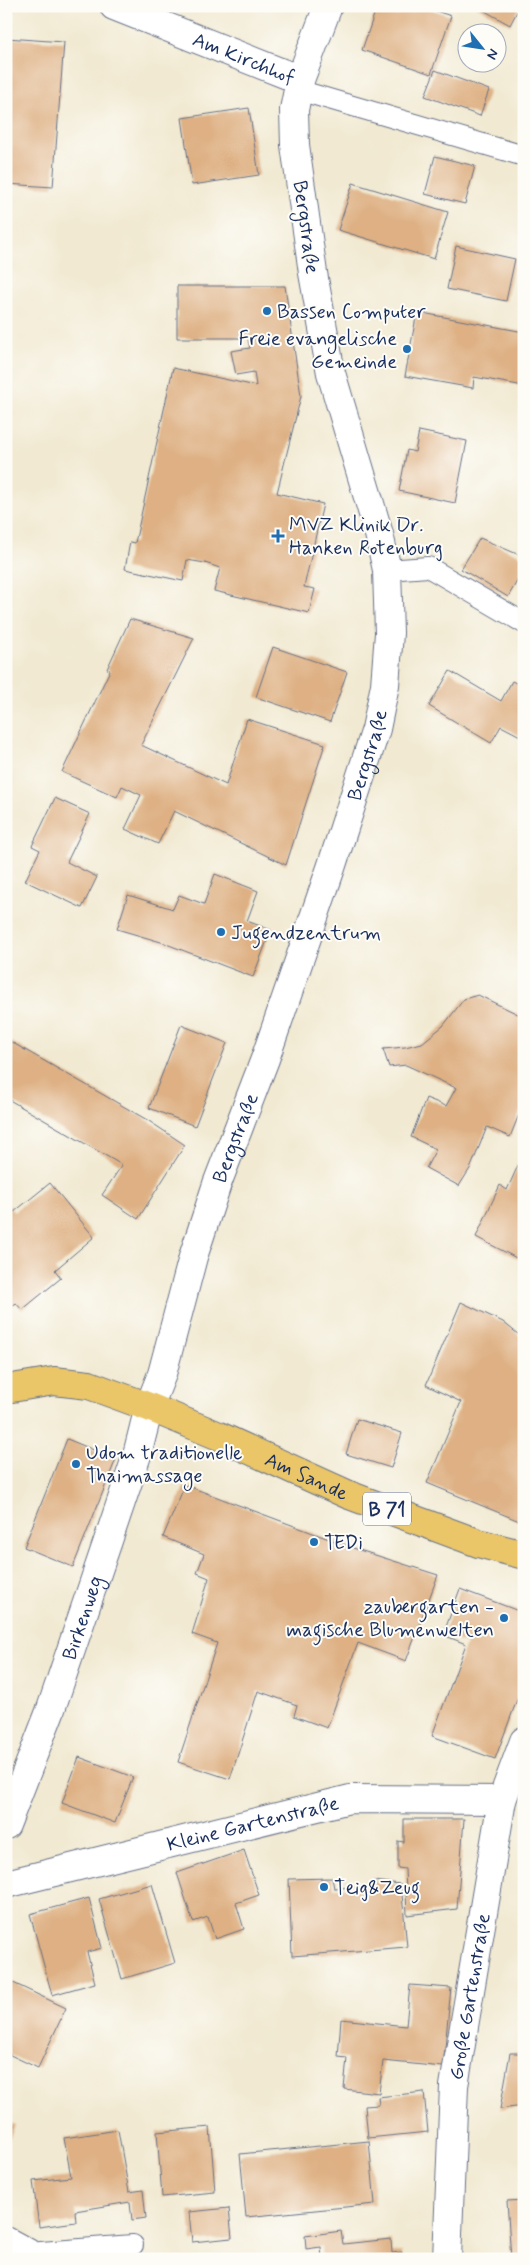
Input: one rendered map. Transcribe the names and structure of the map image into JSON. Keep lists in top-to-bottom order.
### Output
{
  "streets": {
    "main road": ["Am Sande", "B 71"],
    "street": [
      "Am Kirchhof",
      "Bergstraße",
      "Birkenweg",
      "Kleine Gartenstraße",
      "Große Gartenstraße"
    ]
  },
  "crossings": [
    ["Am Kirchhof", "Bergstraße"],
    ["Bergstraße", "Am Sande"],
    ["Bergstraße", "B 71"],
    ["Bergstraße", "Birkenweg"],
    ["Am Sande", "B 71"],
    ["Am Sande", "Birkenweg"],
    ["B 71", "Birkenweg"],
    ["Kleine Gartenstraße", "Große Gartenstraße"]
  ],
  "places": {
    "other": [
      "Bassen Computer",
      "Freie evangelische Gemeinde",
      "Jugendzentrum",
      "Udom traditionelle Thaimassage",
      "TEDi",
      "zaubergarten - magische Blumenwelten",
      "Teig&Zeug"
    ],
    "health": ["MVZ Klinik Dr. Hanken Rotenburg"]
  },
  "north": "bottom right"
}
